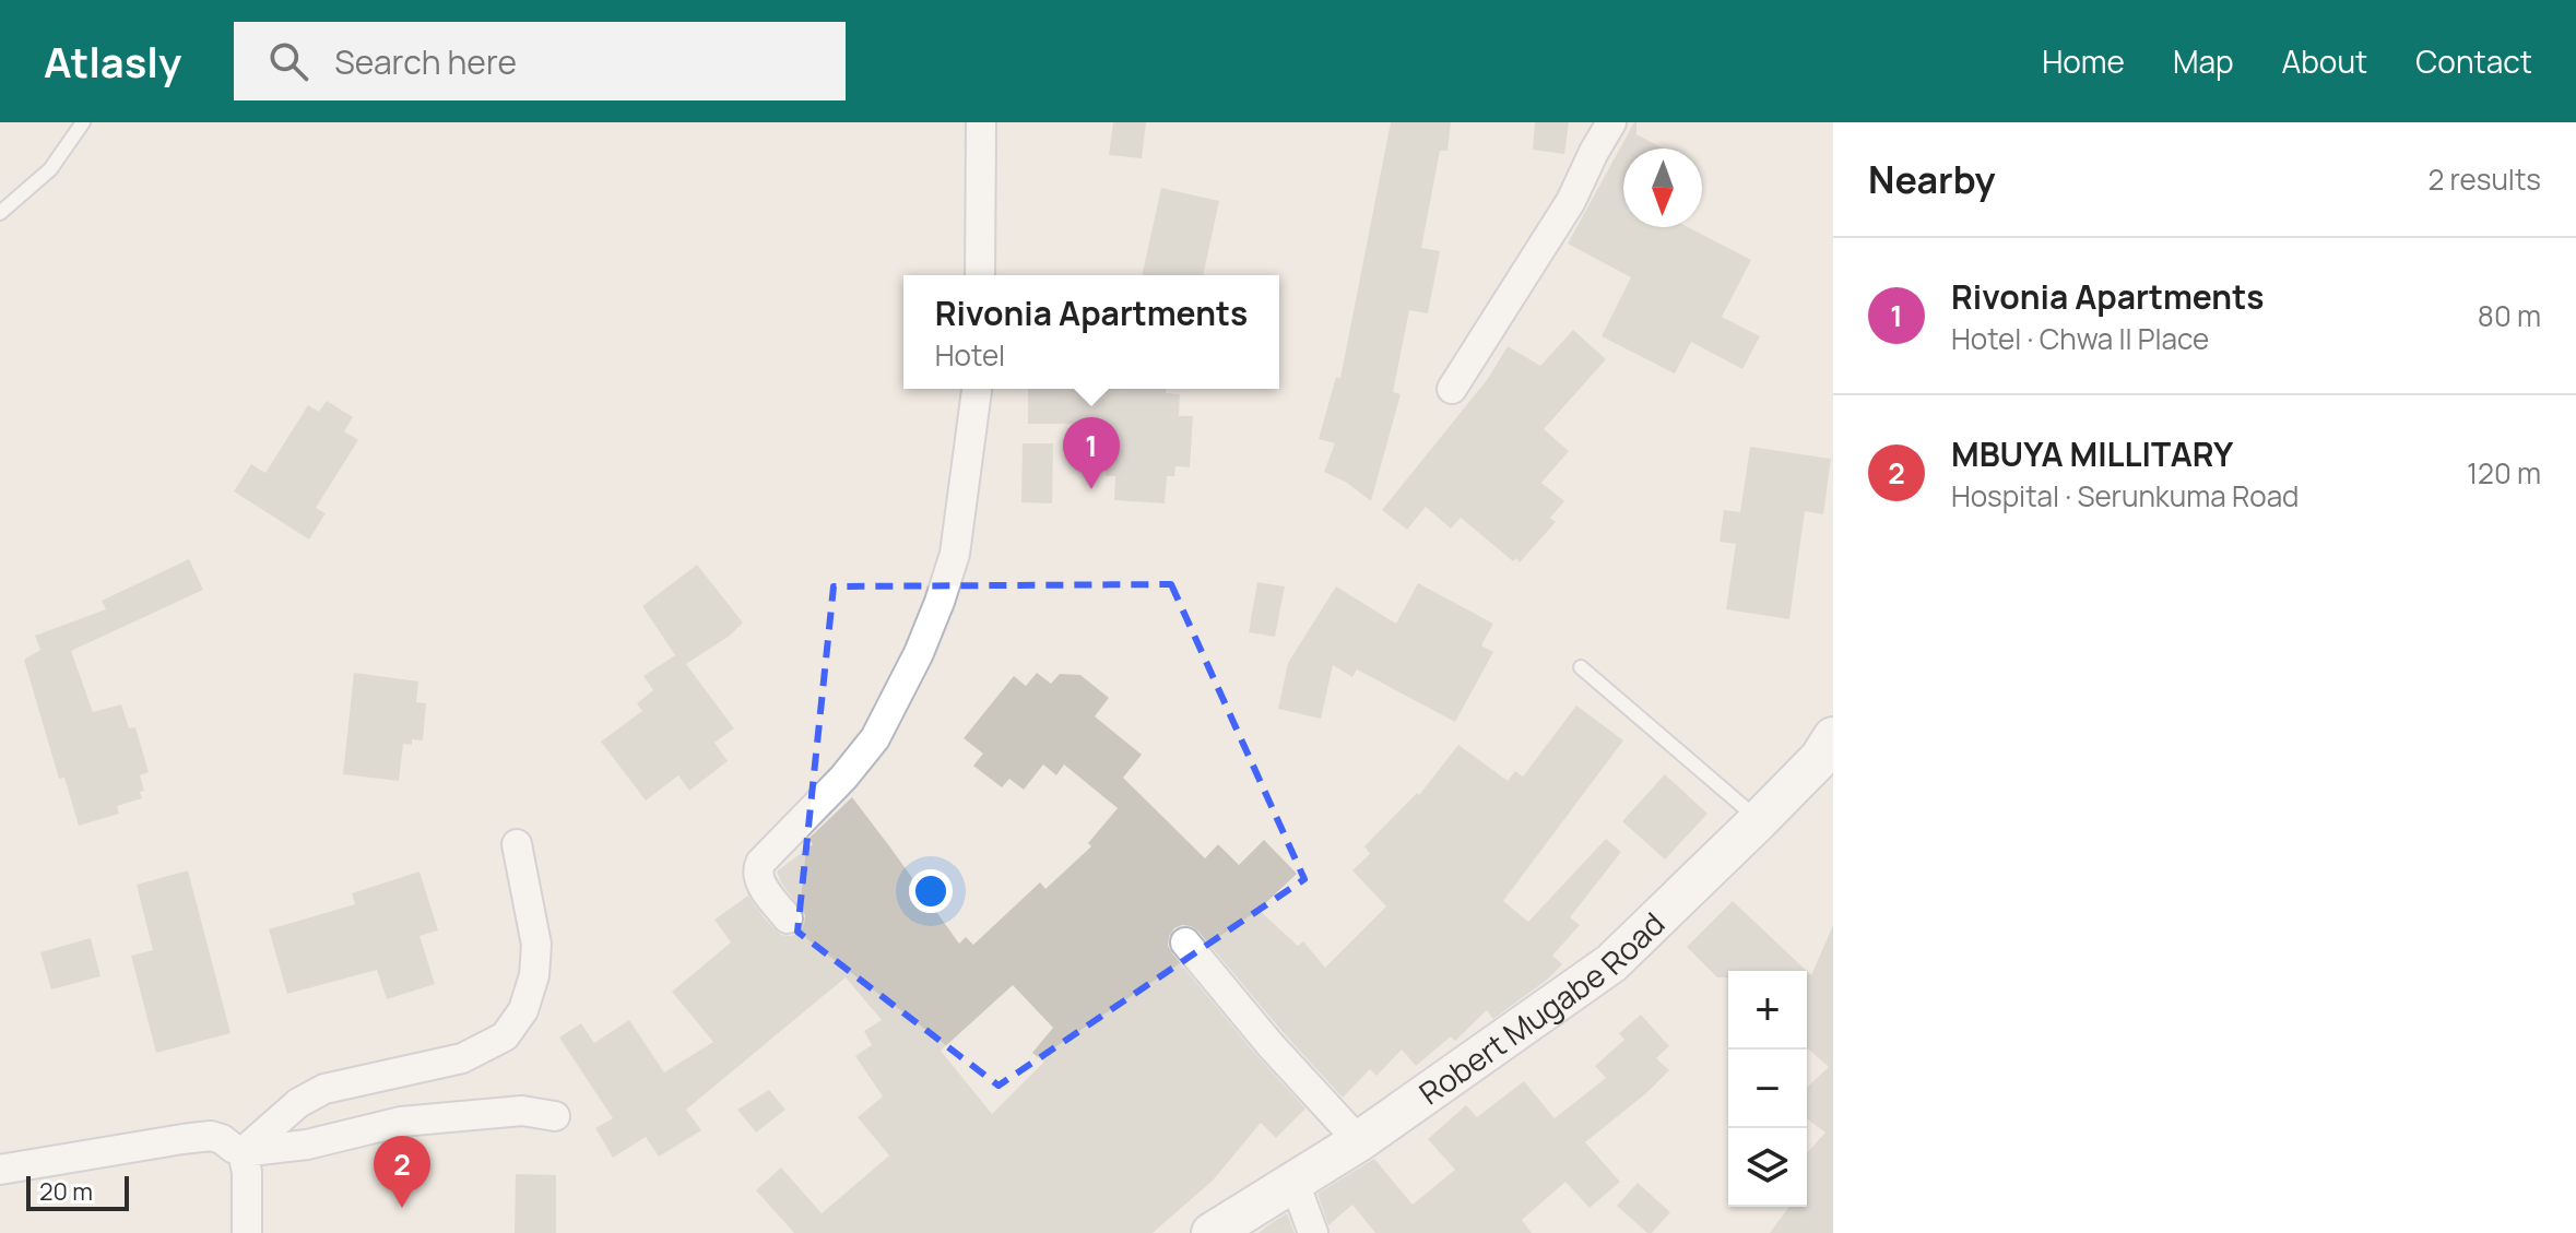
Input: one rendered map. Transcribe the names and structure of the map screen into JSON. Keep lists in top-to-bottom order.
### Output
{
  "streets": {
    "street": ["Robert Mugabe Road"]
  },
  "scale_bar": "20 m",
  "north": "bottom",
  "page": {
    "header": "Atlasly",
    "search": "Search here",
    "nav": [
      "Home",
      "Map",
      "About",
      "Contact"
    ],
    "heading": ["Nearby", "2 results"],
    "list": [
      {
        "mark": "1",
        "name": "Rivonia Apartments",
        "note": "Hotel · Chwa II Place",
        "value": "80 m"
      },
      {
        "mark": "2",
        "name": "MBUYA MILLITARY",
        "note": "Hospital · Serunkuma Road",
        "value": "120 m"
      }
    ],
    "popup": ["Rivonia Apartments", "Hotel"],
    "pins": ["1", "2"],
    "map_buttons": ["+", "−"],
    "scale": "20 m"
  }
}
